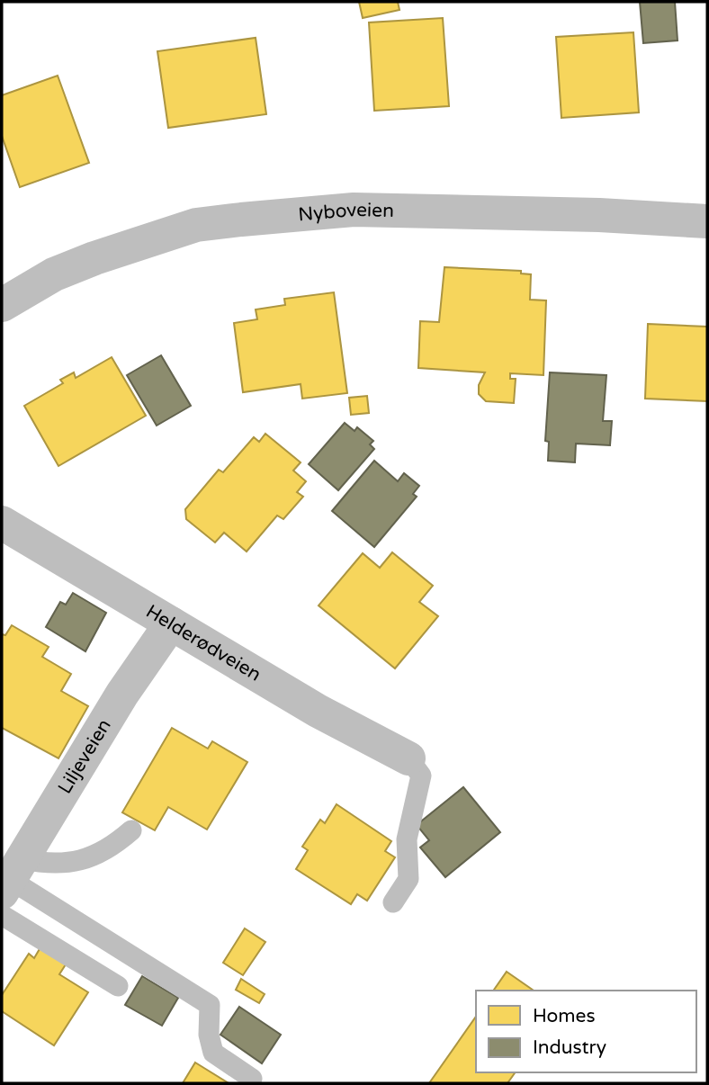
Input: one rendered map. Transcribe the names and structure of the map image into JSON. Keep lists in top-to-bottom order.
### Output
{
  "streets": {
    "street": ["Nyboveien", "Helderødveien", "Liljeveien"]
  },
  "crossings": [
    ["Helderødveien", "Liljeveien"]
  ],
  "legend": ["Homes", "Industry"]
}
